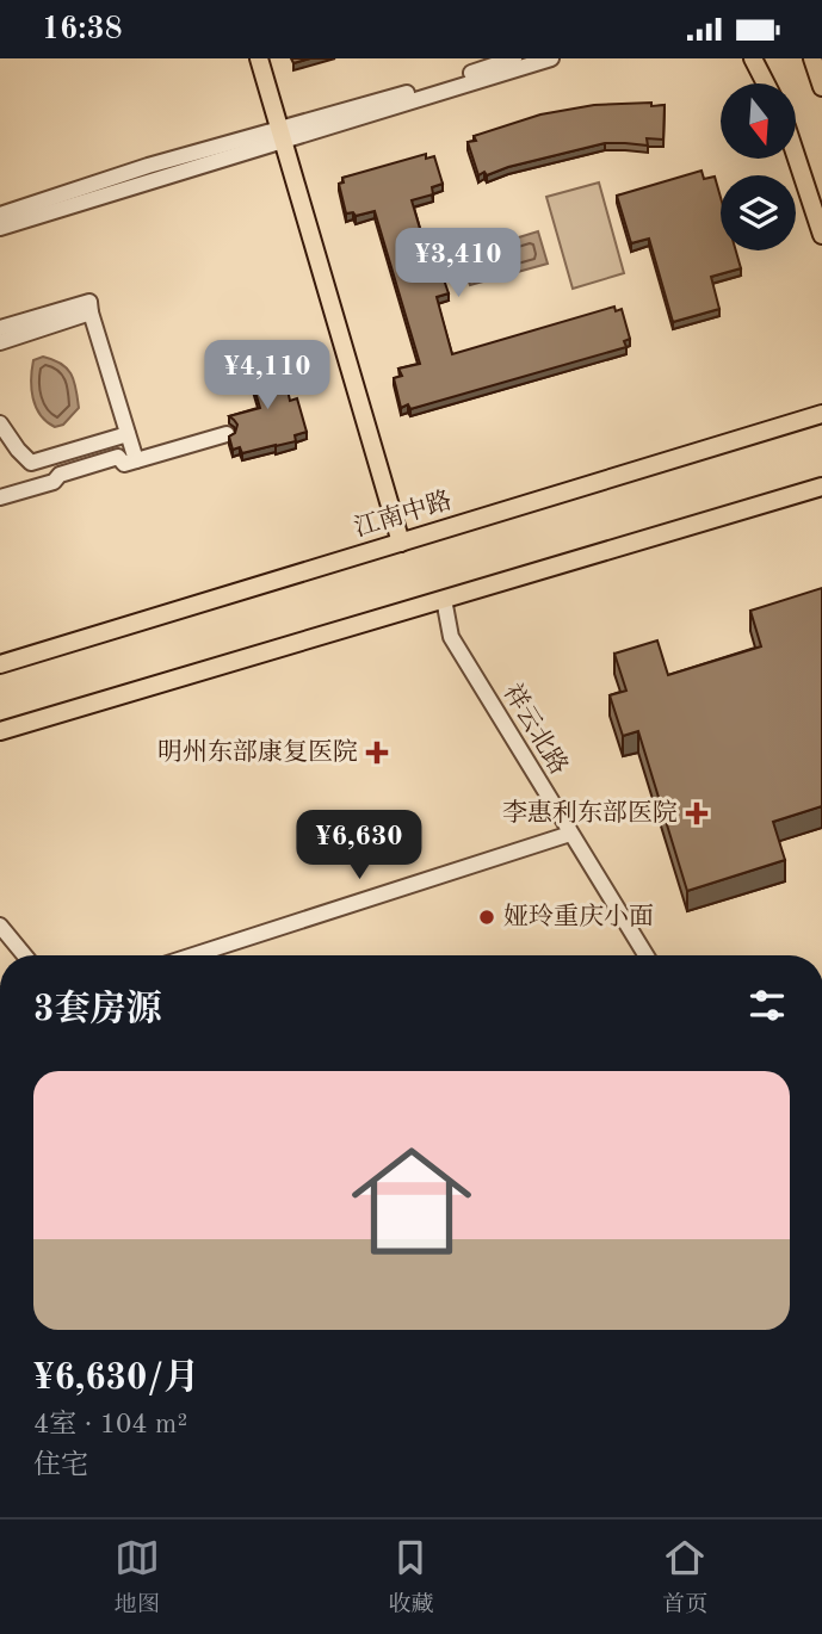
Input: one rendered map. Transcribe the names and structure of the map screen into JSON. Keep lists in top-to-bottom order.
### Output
{
  "streets": {
    "main road": ["江南中路"],
    "street": ["祥云北路"]
  },
  "places": {
    "health": ["明州东部康复医院", "李惠利东部医院"],
    "other": ["娅玲重庆小面"]
  },
  "north": "bottom",
  "page": {
    "status": "16:38",
    "price": ["¥3,410", "¥4,110", "¥6,630"],
    "heading": "3套房源",
    "list": [
      {
        "name": "¥6,630/月",
        "note": "4室 · 104 m² · 住宅"
      }
    ],
    "tabs": ["地图", "收藏", "首页"]
  }
}
